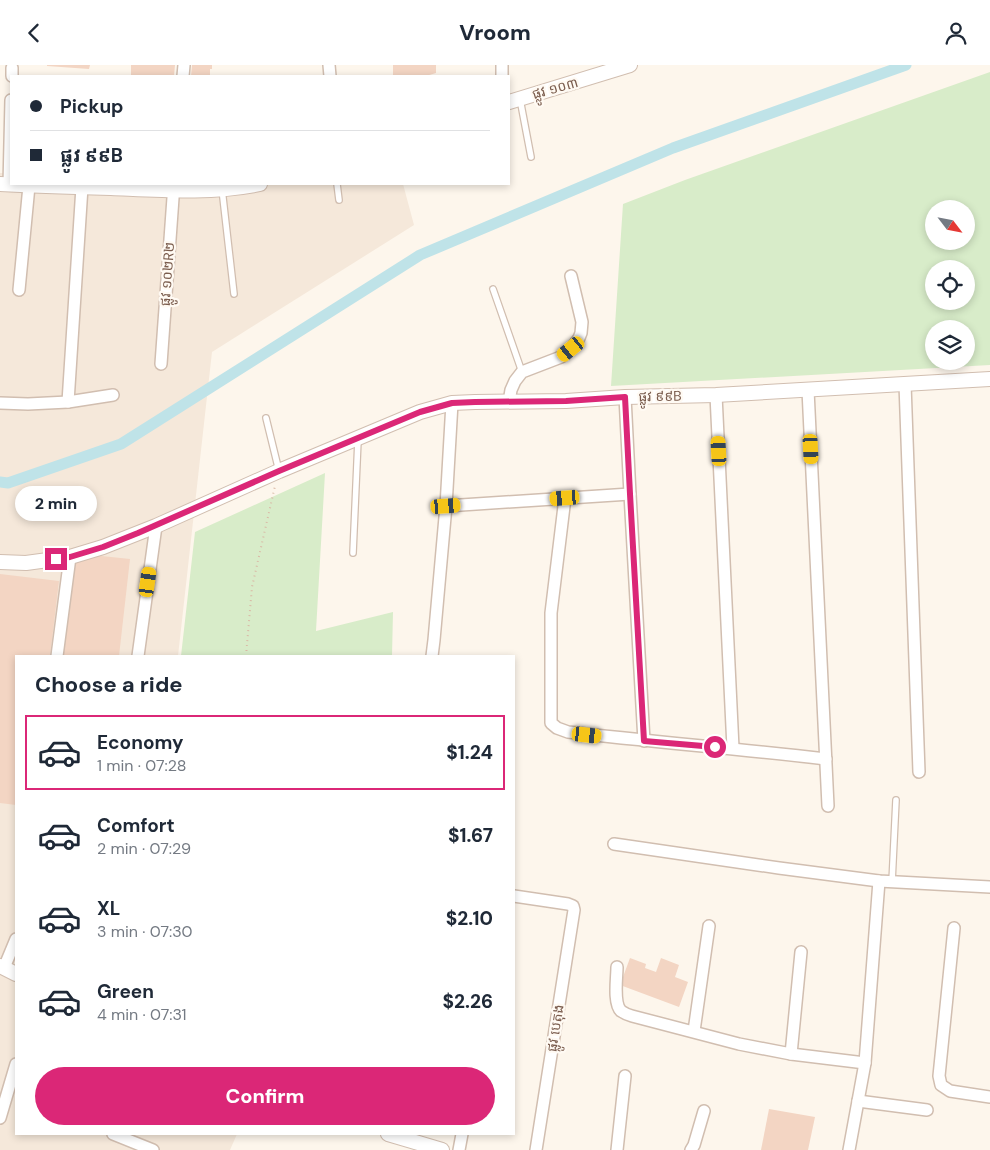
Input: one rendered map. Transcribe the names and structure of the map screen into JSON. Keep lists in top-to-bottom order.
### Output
{
  "streets": {
    "street": [
      "ផ្លូវ ១០៣",
      "ផ្លូវ ១០២R២",
      "ផ្លូវ ៩៩B",
      "ផ្លូវ បេតុង"
    ]
  },
  "north": "bottom right",
  "page": {
    "header": "Vroom",
    "banner": ["Pickup", "ផ្លូវ ៩៩B"],
    "bubble": "2 min",
    "heading": "Choose a ride",
    "list": [
      {
        "name": "Economy",
        "note": "1 min · 07:28",
        "value": "$1.24"
      },
      {
        "name": "Comfort",
        "note": "2 min · 07:29",
        "value": "$1.67"
      },
      {
        "name": "XL",
        "note": "3 min · 07:30",
        "value": "$2.10"
      },
      {
        "name": "Green",
        "note": "4 min · 07:31",
        "value": "$2.26"
      }
    ],
    "buttons": "Confirm"
  }
}
